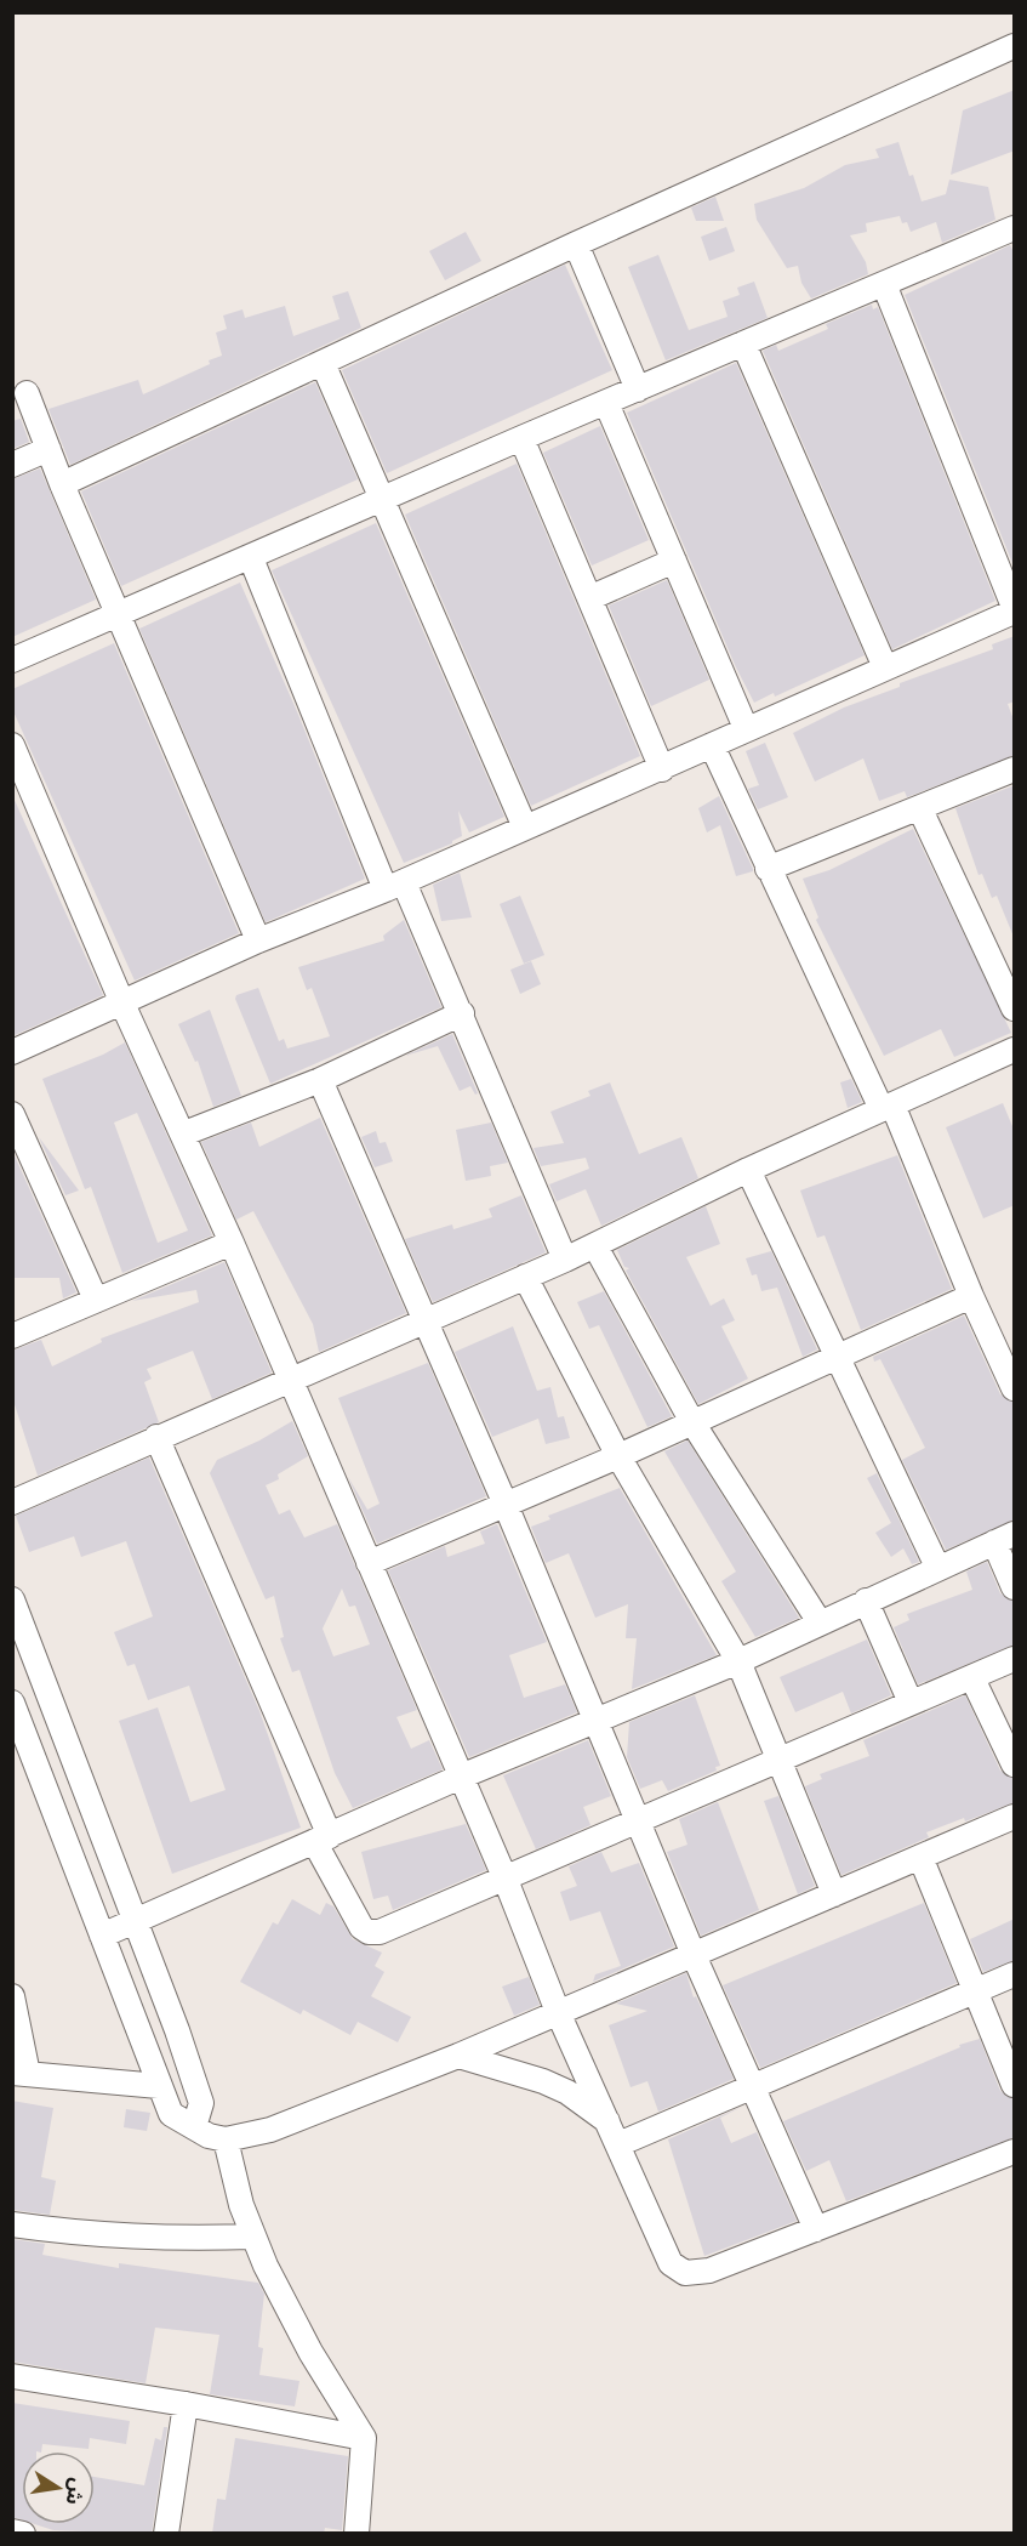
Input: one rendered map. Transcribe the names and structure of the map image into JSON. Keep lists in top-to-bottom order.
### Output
{
  "north": "right"
}
